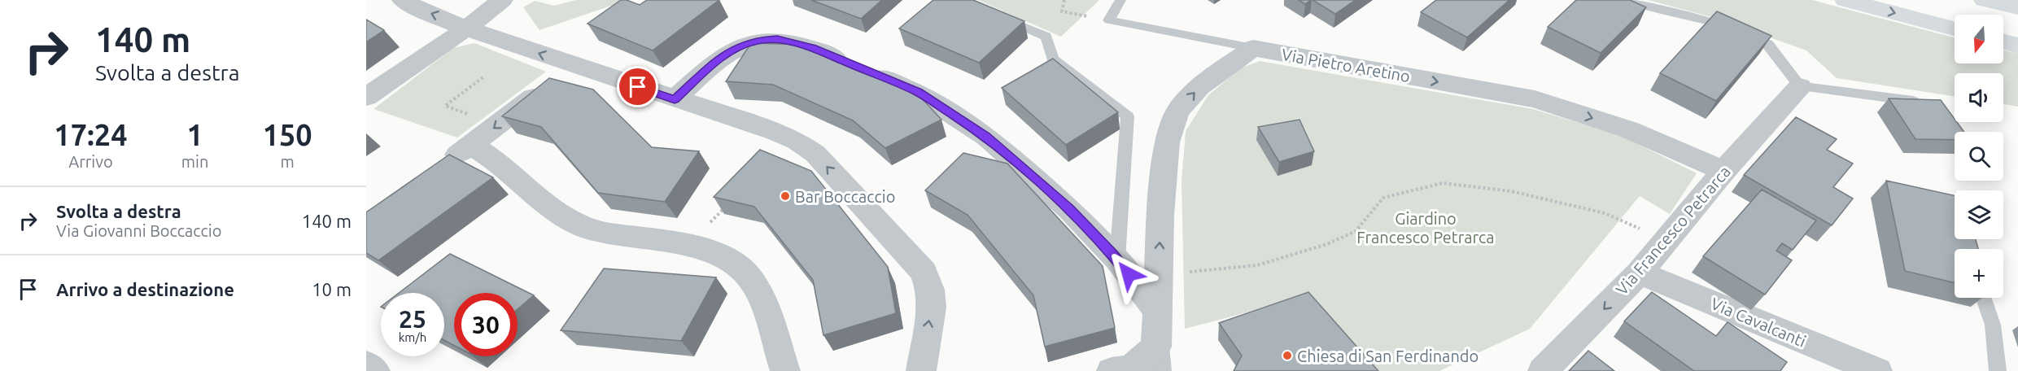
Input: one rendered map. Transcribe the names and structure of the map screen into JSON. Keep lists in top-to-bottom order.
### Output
{
  "streets": {
    "street": ["Via Pietro Aretino", "Via Francesco Petrarca", "Via Cavalcanti"]
  },
  "crossings": [
    ["Via Pietro Aretino", "Via Francesco Petrarca"],
    ["Via Francesco Petrarca", "Via Cavalcanti"]
  ],
  "one_way": ["Via Pietro Aretino", "Via Francesco Petrarca"],
  "parks": ["Giardino Francesco Petrarca"],
  "places": ["Bar Boccaccio", "Chiesa di San Ferdinando"],
  "north": "bottom",
  "page": {
    "turn": ["140 m", "Svolta a destra"],
    "map_buttons": "+",
    "eta": [
      "17:24",
      "Arrivo",
      "1",
      "min",
      "150",
      "m"
    ],
    "list": [
      {
        "name": "Svolta a destra",
        "note": "Via Giovanni Boccaccio",
        "value": "140 m"
      },
      {
        "name": "Arrivo a destinazione",
        "value": "10 m"
      }
    ],
    "speed": "25 km/h",
    "limit": "30"
  }
}
